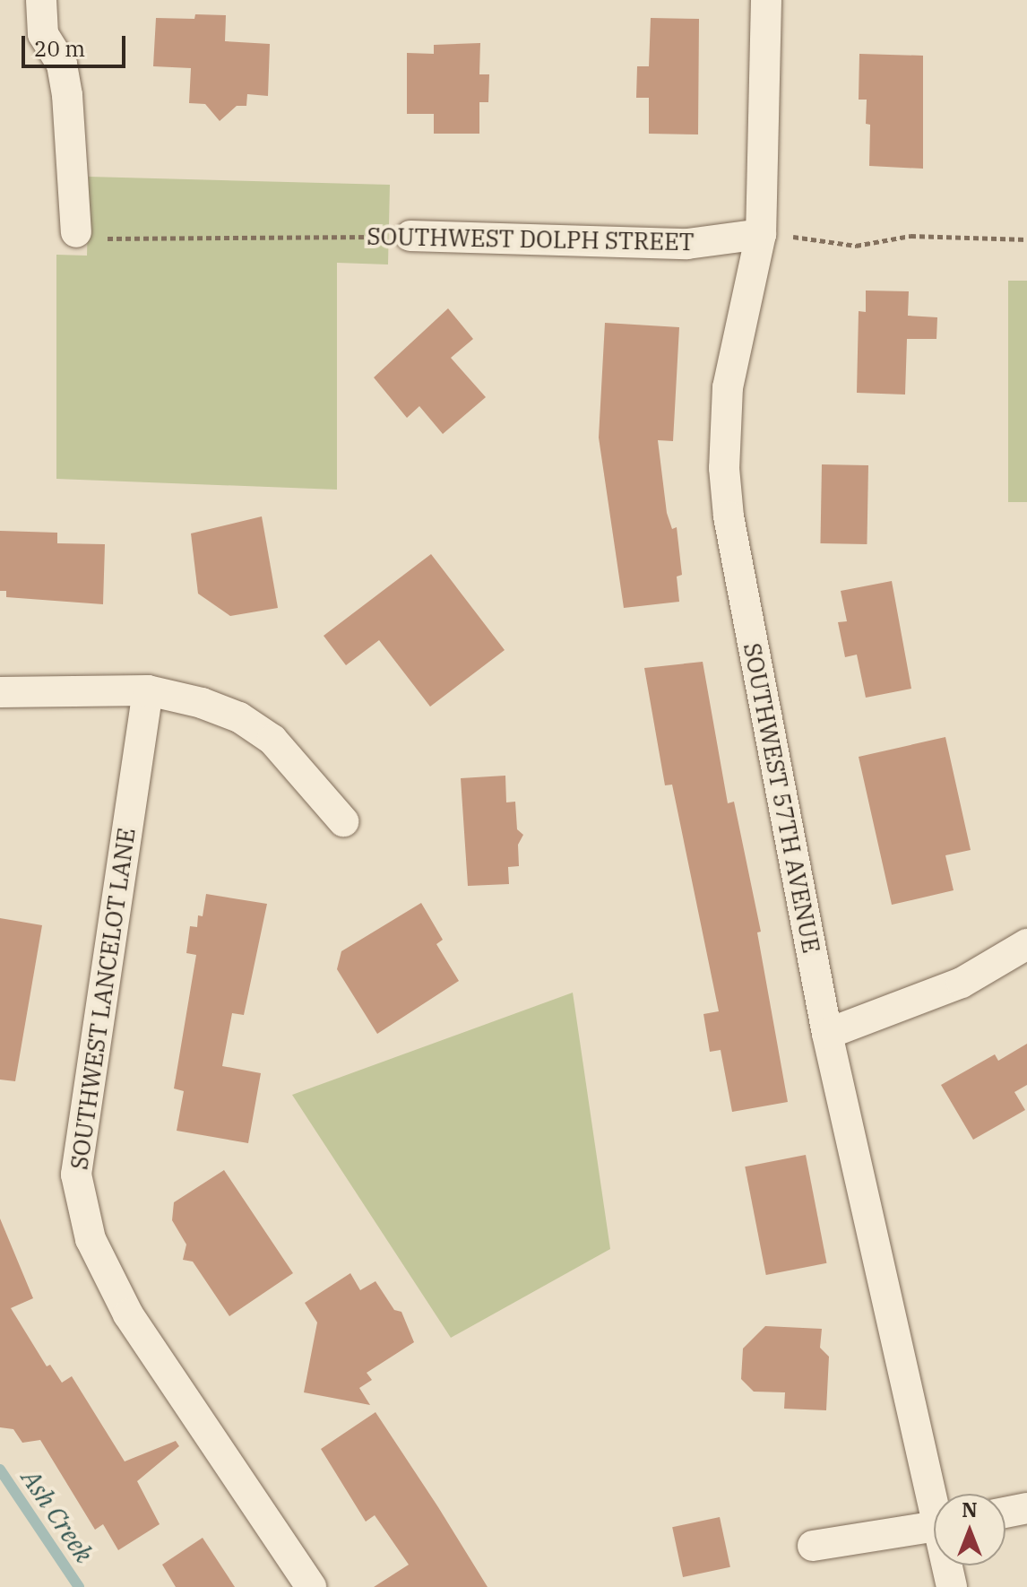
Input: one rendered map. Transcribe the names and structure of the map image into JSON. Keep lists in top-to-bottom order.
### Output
{
  "streets": {
    "street": ["SOUTHWEST DOLPH STREET", "SOUTHWEST 57TH AVENUE", "SOUTHWEST LANCELOT LANE"]
  },
  "crossings": [
    ["SOUTHWEST DOLPH STREET", "SOUTHWEST 57TH AVENUE"]
  ],
  "water": ["Ash Creek"],
  "scale_bar": "20 m",
  "north": "top"
}
